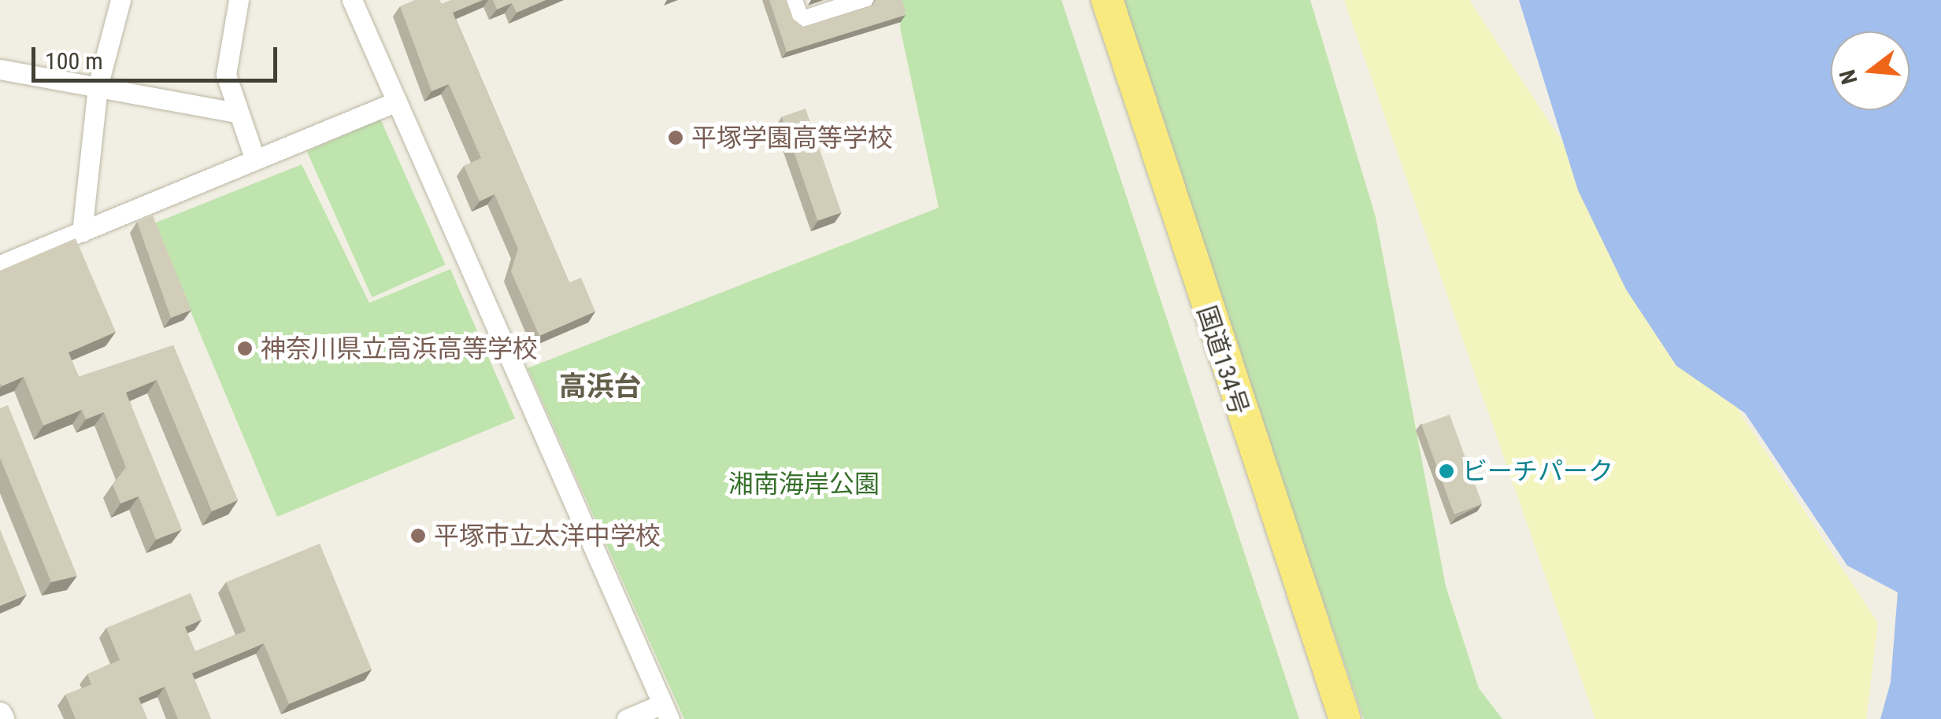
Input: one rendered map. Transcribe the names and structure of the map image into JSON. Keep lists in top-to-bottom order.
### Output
{
  "streets": {
    "highway": ["国道134号"]
  },
  "districts": ["高浜台"],
  "parks": ["湘南海岸公園"],
  "places": [
    "平塚学園高等学校",
    "神奈川県立高浜高等学校",
    "ビーチパーク",
    "平塚市立太洋中学校"
  ],
  "scale_bar": "100 m",
  "north": "left"
}
